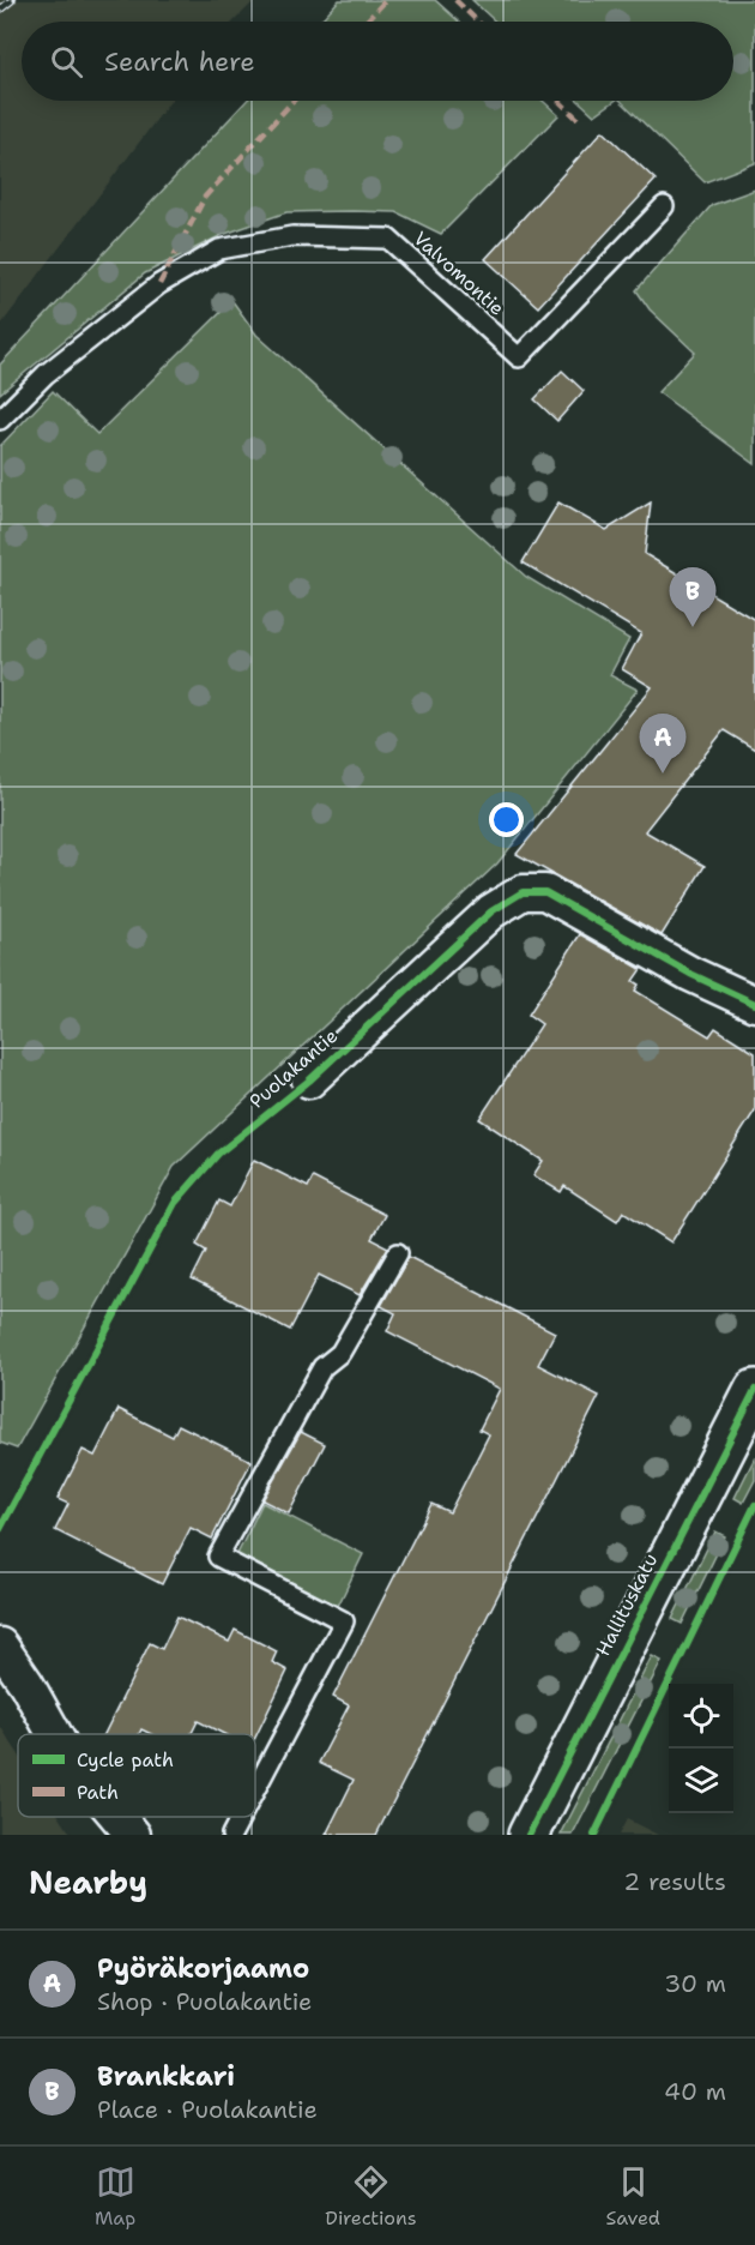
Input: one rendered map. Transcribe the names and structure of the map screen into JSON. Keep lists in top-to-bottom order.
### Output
{
  "streets": {
    "street": ["Puolakantie", "Hallituskatu"],
    "lane": ["Valvomontie"]
  },
  "legend": ["Cycle path", "Path"],
  "page": {
    "search": "Search here",
    "pins": ["B", "A"],
    "heading": ["Nearby", "2 results"],
    "list": [
      {
        "mark": "A",
        "name": "Pyöräkorjaamo",
        "note": "Shop · Puolakantie",
        "value": "30 m"
      },
      {
        "mark": "B",
        "name": "Brankkari",
        "note": "Place · Puolakantie",
        "value": "40 m"
      }
    ],
    "nav": ["Map", "Directions", "Saved"]
  }
}
